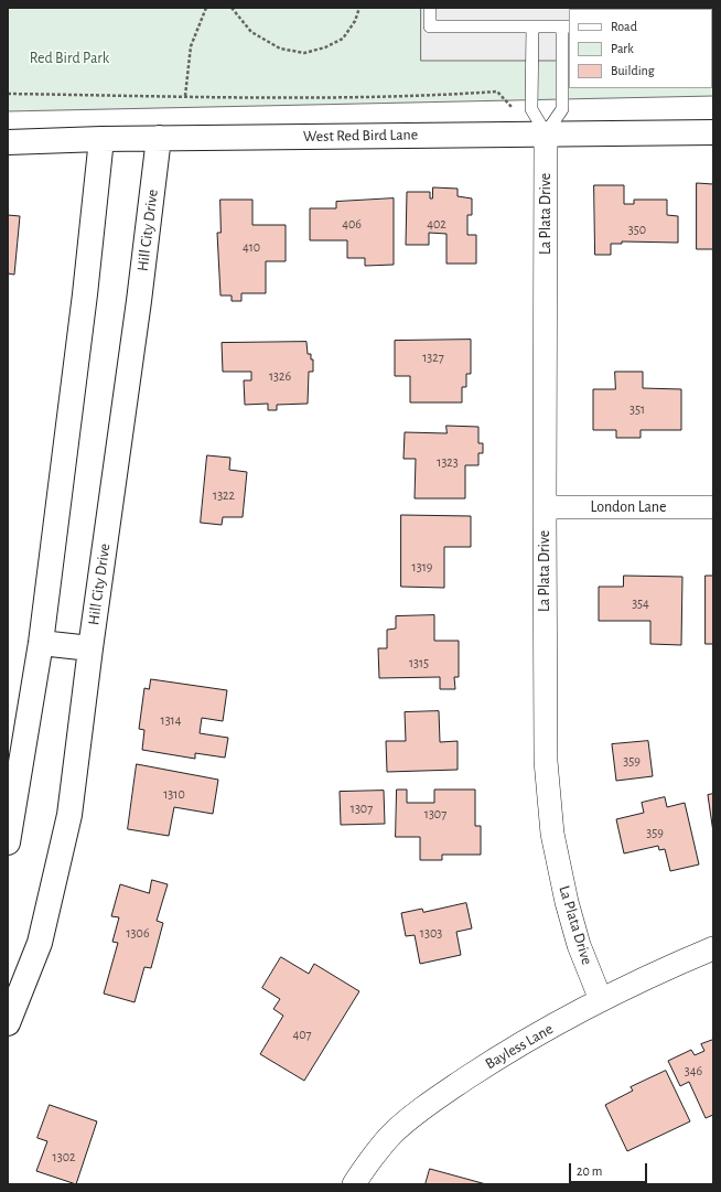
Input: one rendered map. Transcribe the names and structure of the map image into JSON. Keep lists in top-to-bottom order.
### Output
{
  "streets": {
    "street": [
      "West Red Bird Lane",
      "La Plata Drive",
      "Hill City Drive",
      "London Lane",
      "Bayless Lane"
    ]
  },
  "crossings": [
    ["West Red Bird Lane", "La Plata Drive"],
    ["West Red Bird Lane", "Hill City Drive"],
    ["La Plata Drive", "London Lane"],
    ["La Plata Drive", "Bayless Lane"]
  ],
  "parks": ["Red Bird Park"],
  "house_numbers": [
    "406",
    "402",
    "350",
    "410",
    "1327",
    "1326",
    "351",
    "1323",
    "1322",
    "1319",
    "354",
    "1315",
    "1314",
    "359",
    "1310",
    "1307",
    "1307",
    "359",
    "1306",
    "1303",
    "407",
    "346",
    "1302"
  ],
  "legend": ["Road", "Park", "Building"],
  "scale_bar": "20 m"
}
